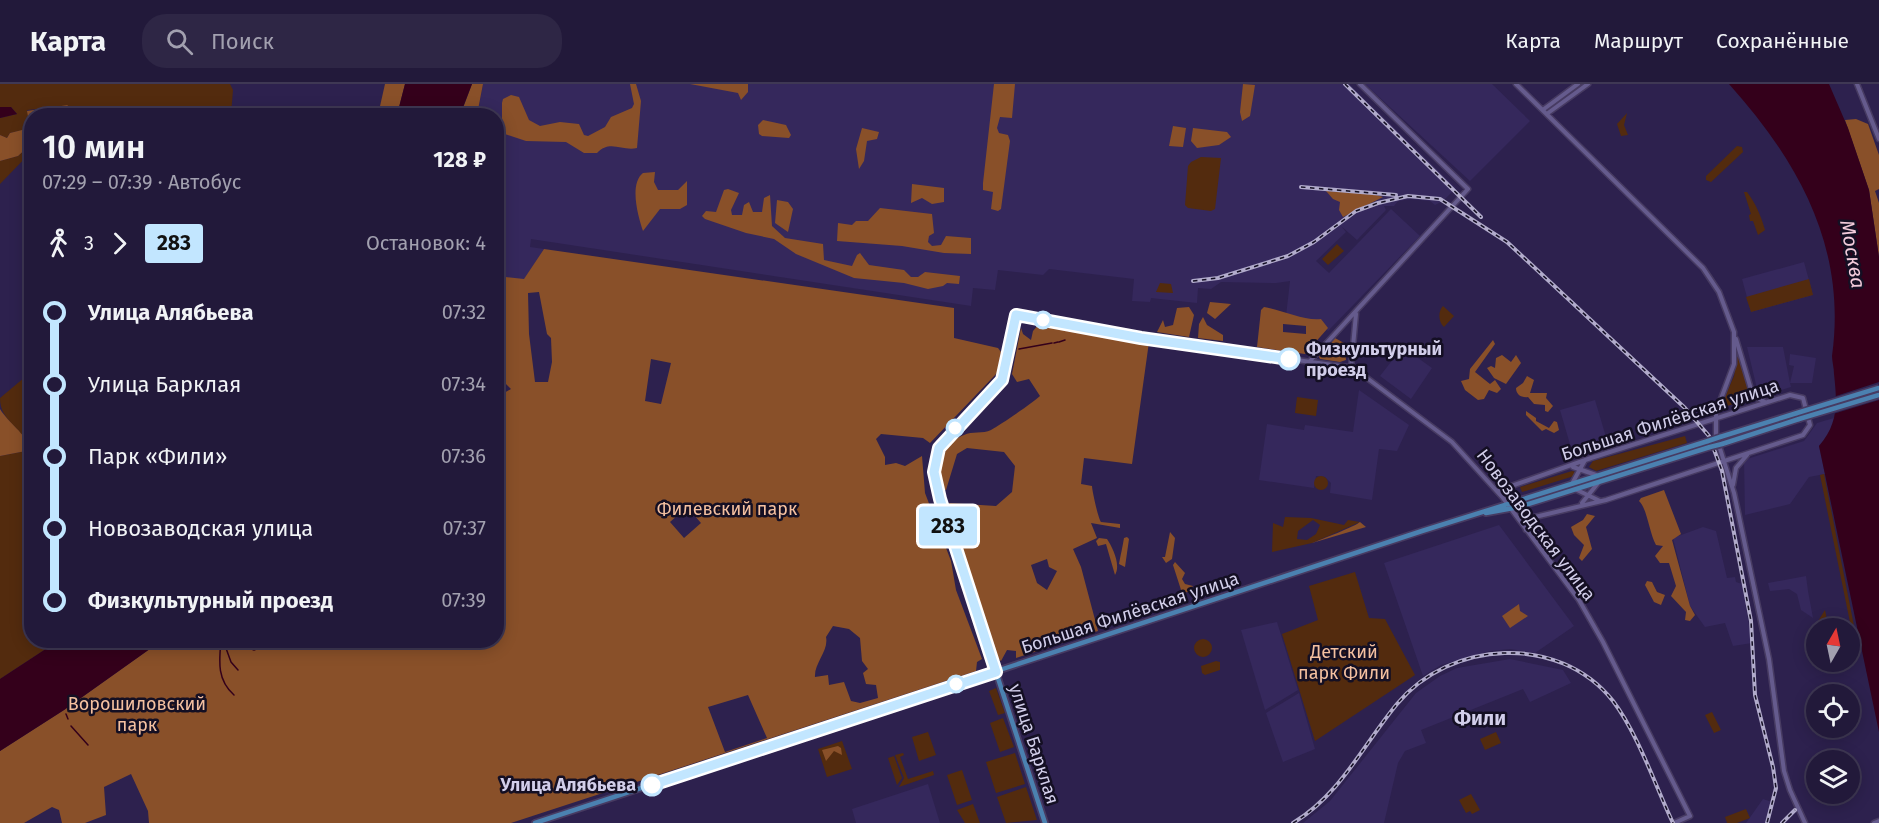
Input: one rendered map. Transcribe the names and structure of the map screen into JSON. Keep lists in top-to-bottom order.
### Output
{
  "streets": {
    "main road": ["Большая Филёвская улица", "улица Барклая"],
    "street": ["Новозаводская улица"]
  },
  "crossings": [
    ["Большая Филёвская улица", "Новозаводская улица"],
    ["Большая Филёвская улица", "улица Барклая"],
    ["Новозаводская улица", "улица Барклая"]
  ],
  "districts": ["Фили"],
  "water": ["Москва"],
  "parks": ["Филевский парк", "Детский парк Фили", "Ворошиловский парк"],
  "places": ["Физкультурный проезд", "Улица Алябьева"],
  "lines": ["bus line 283"],
  "north": "top",
  "page": {
    "header": "Карта",
    "search": "Поиск",
    "nav": ["Карта", "Маршрут", "Сохранённые"],
    "on_map": "283",
    "heading": ["10 мин", "07:29 – 07:39 · Автобус", "128 ₽"],
    "legs": ["3", "283", "Остановок: 4"],
    "list": [
      {
        "name": "Улица Алябьева",
        "value": "07:32"
      },
      {
        "name": "Улица Барклая",
        "value": "07:34"
      },
      {
        "name": "Парк «Фили»",
        "value": "07:36"
      },
      {
        "name": "Новозаводская улица",
        "value": "07:37"
      },
      {
        "name": "Физкультурный проезд",
        "value": "07:39"
      }
    ]
  }
}
